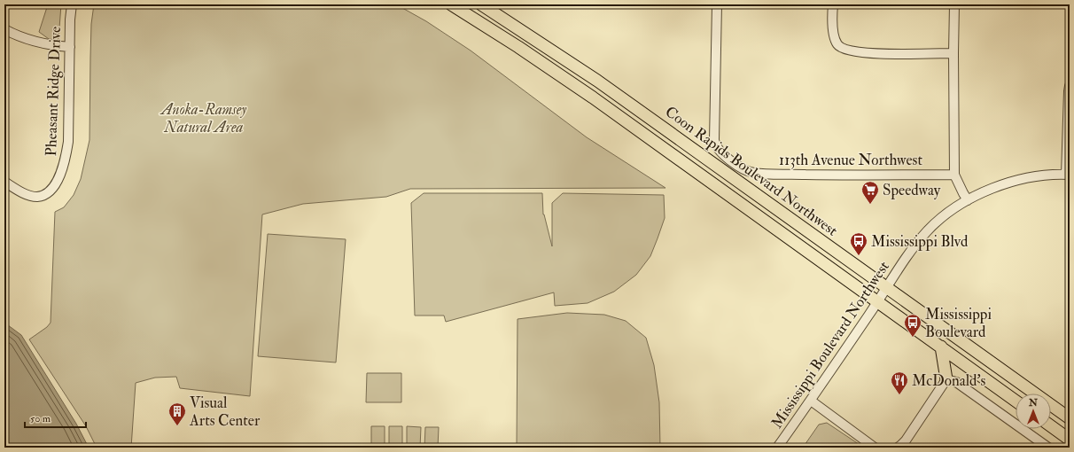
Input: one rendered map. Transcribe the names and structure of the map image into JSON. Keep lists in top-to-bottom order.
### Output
{
  "streets": {
    "main road": ["Coon Rapids Boulevard Northwest"],
    "street": ["Pheasant Ridge Drive", "113th Avenue Northwest", "Mississippi Boulevard Northwest"]
  },
  "crossings": [
    ["Coon Rapids Boulevard Northwest", "Mississippi Boulevard Northwest"]
  ],
  "parks": ["Anoka-Ramsey Natural Area"],
  "places": {
    "supermarket": ["Speedway"],
    "bus stop": ["Mississippi Blvd", "Mississippi Boulevard"],
    "restaurant": ["McDonald's"],
    "building": ["Visual Arts Center"]
  },
  "scale_bar": "50 m",
  "north": "top"
}
